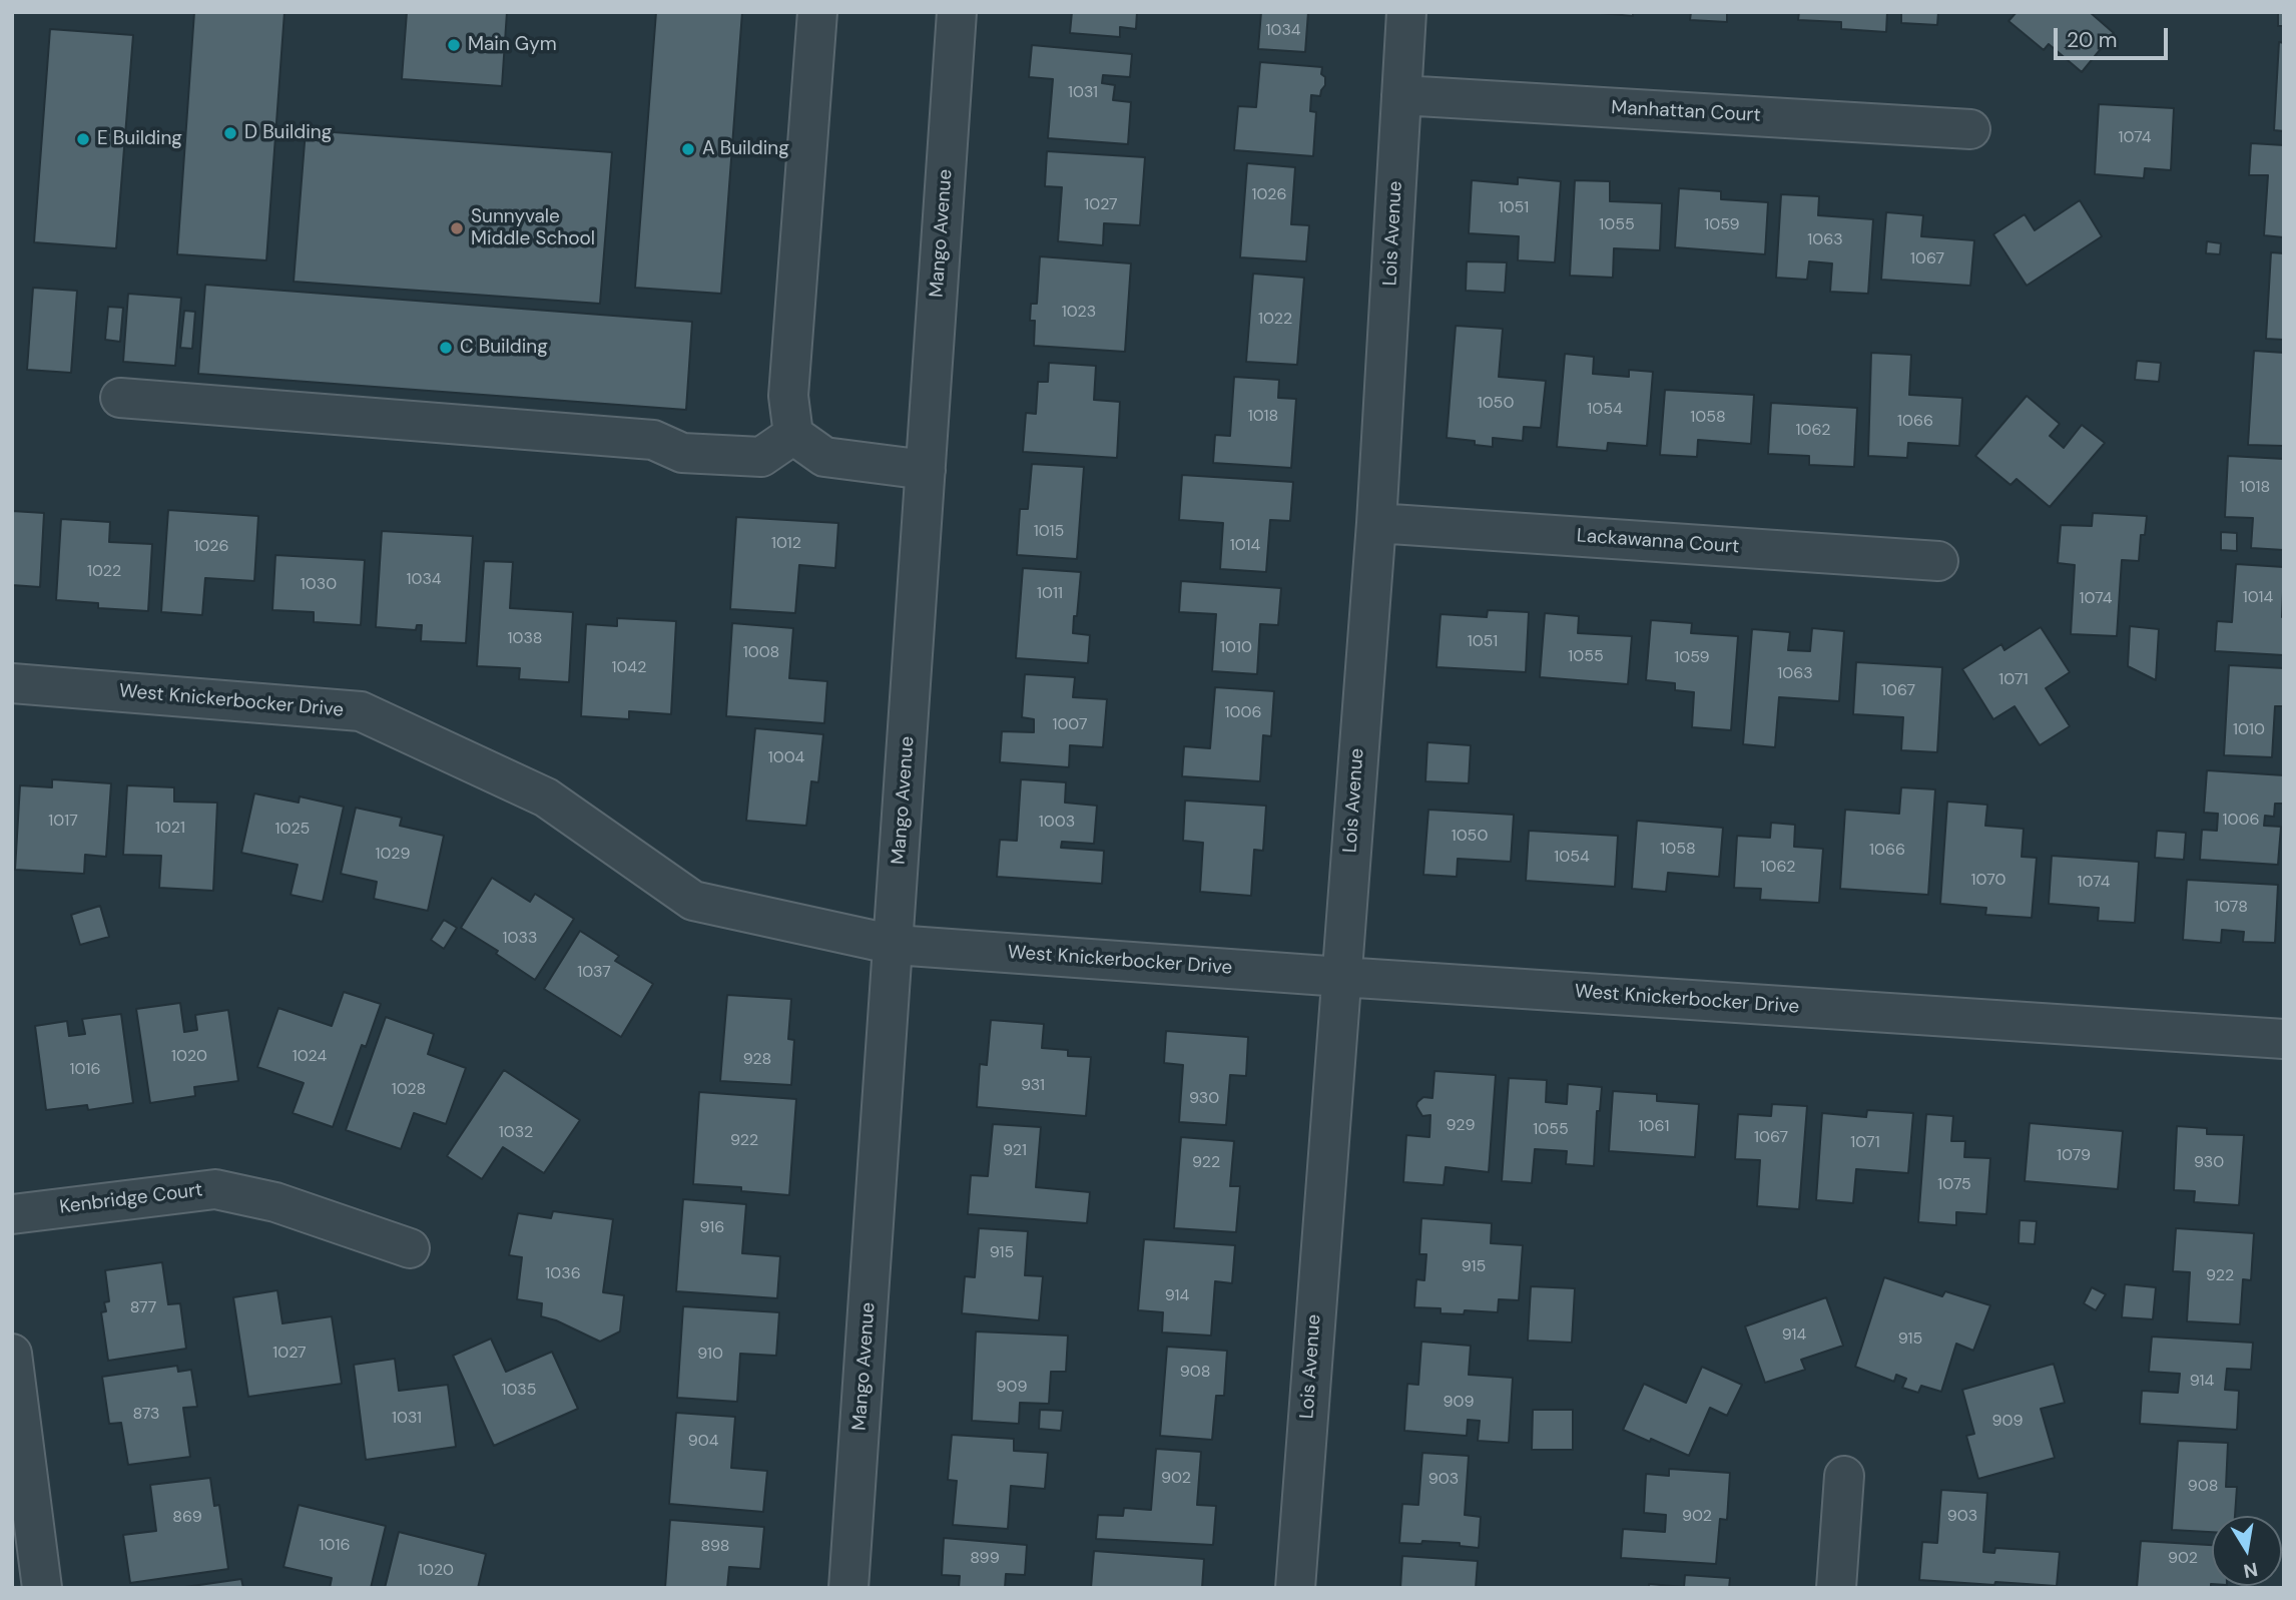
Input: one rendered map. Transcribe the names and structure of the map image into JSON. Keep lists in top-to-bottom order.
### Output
{
  "streets": {
    "street": [
      "Manhattan Court",
      "Mango Avenue",
      "Lois Avenue",
      "Lackawanna Court",
      "West Knickerbocker Drive",
      "Kenbridge Court"
    ]
  },
  "crossings": [
    ["Manhattan Court", "Lois Avenue"],
    ["Mango Avenue", "West Knickerbocker Drive"],
    ["Lois Avenue", "Lackawanna Court"],
    ["Lois Avenue", "West Knickerbocker Drive"]
  ],
  "places": [
    "Main Gym",
    "D Building",
    "E Building",
    "A Building",
    "Sunnyvale Middle School",
    "C Building"
  ],
  "house_numbers": [
    "1034",
    "1031",
    "1074",
    "1026",
    "1027",
    "1051",
    "1055",
    "1059",
    "1063",
    "1067",
    "1023",
    "1022",
    "1050",
    "1054",
    "1018",
    "1058",
    "1066",
    "1062",
    "1018",
    "1015",
    "1012",
    "1014",
    "1026",
    "1022",
    "1034",
    "1030",
    "1011",
    "1014",
    "1074",
    "1038",
    "1051",
    "1010",
    "1008",
    "1055",
    "1059",
    "1042",
    "1063",
    "1071",
    "1067",
    "1006",
    "1007",
    "1010",
    "1004",
    "1006",
    "1017",
    "1003",
    "1021",
    "1025",
    "1050",
    "1058",
    "1066",
    "1029",
    "1054",
    "1062",
    "1070",
    "1074",
    "1078",
    "1033",
    "1037",
    "1020",
    "1024",
    "928",
    "1016",
    "931",
    "1028",
    "930",
    "929",
    "1061",
    "1055",
    "1032",
    "1067",
    "922",
    "1071",
    "921",
    "1079",
    "922",
    "930",
    "1075",
    "916",
    "915",
    "915",
    "1036",
    "922",
    "914",
    "877",
    "914",
    "915",
    "1027",
    "910",
    "908",
    "914",
    "909",
    "1035",
    "909",
    "873",
    "1031",
    "909",
    "904",
    "902",
    "903",
    "908",
    "902",
    "903",
    "869",
    "1016",
    "898",
    "899",
    "902",
    "1020"
  ],
  "scale_bar": "20 m",
  "north": "bottom"
}
